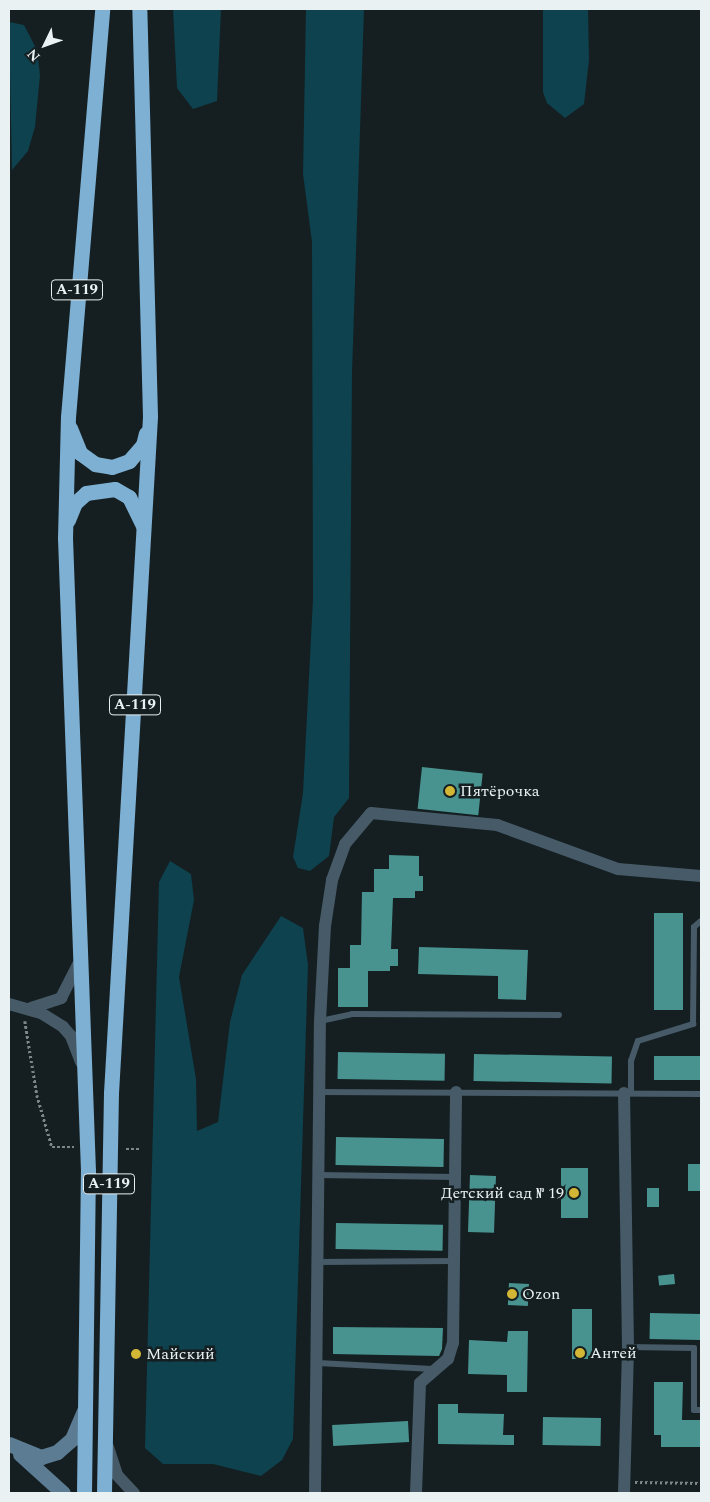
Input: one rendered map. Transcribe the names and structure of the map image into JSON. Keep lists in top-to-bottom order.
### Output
{
  "streets": {
    "highway": ["А-119"]
  },
  "places": [
    "Пятёрочка",
    "Детский сад № 19",
    "Ozon",
    "Антей",
    "Майский"
  ],
  "north": "bottom left"
}
